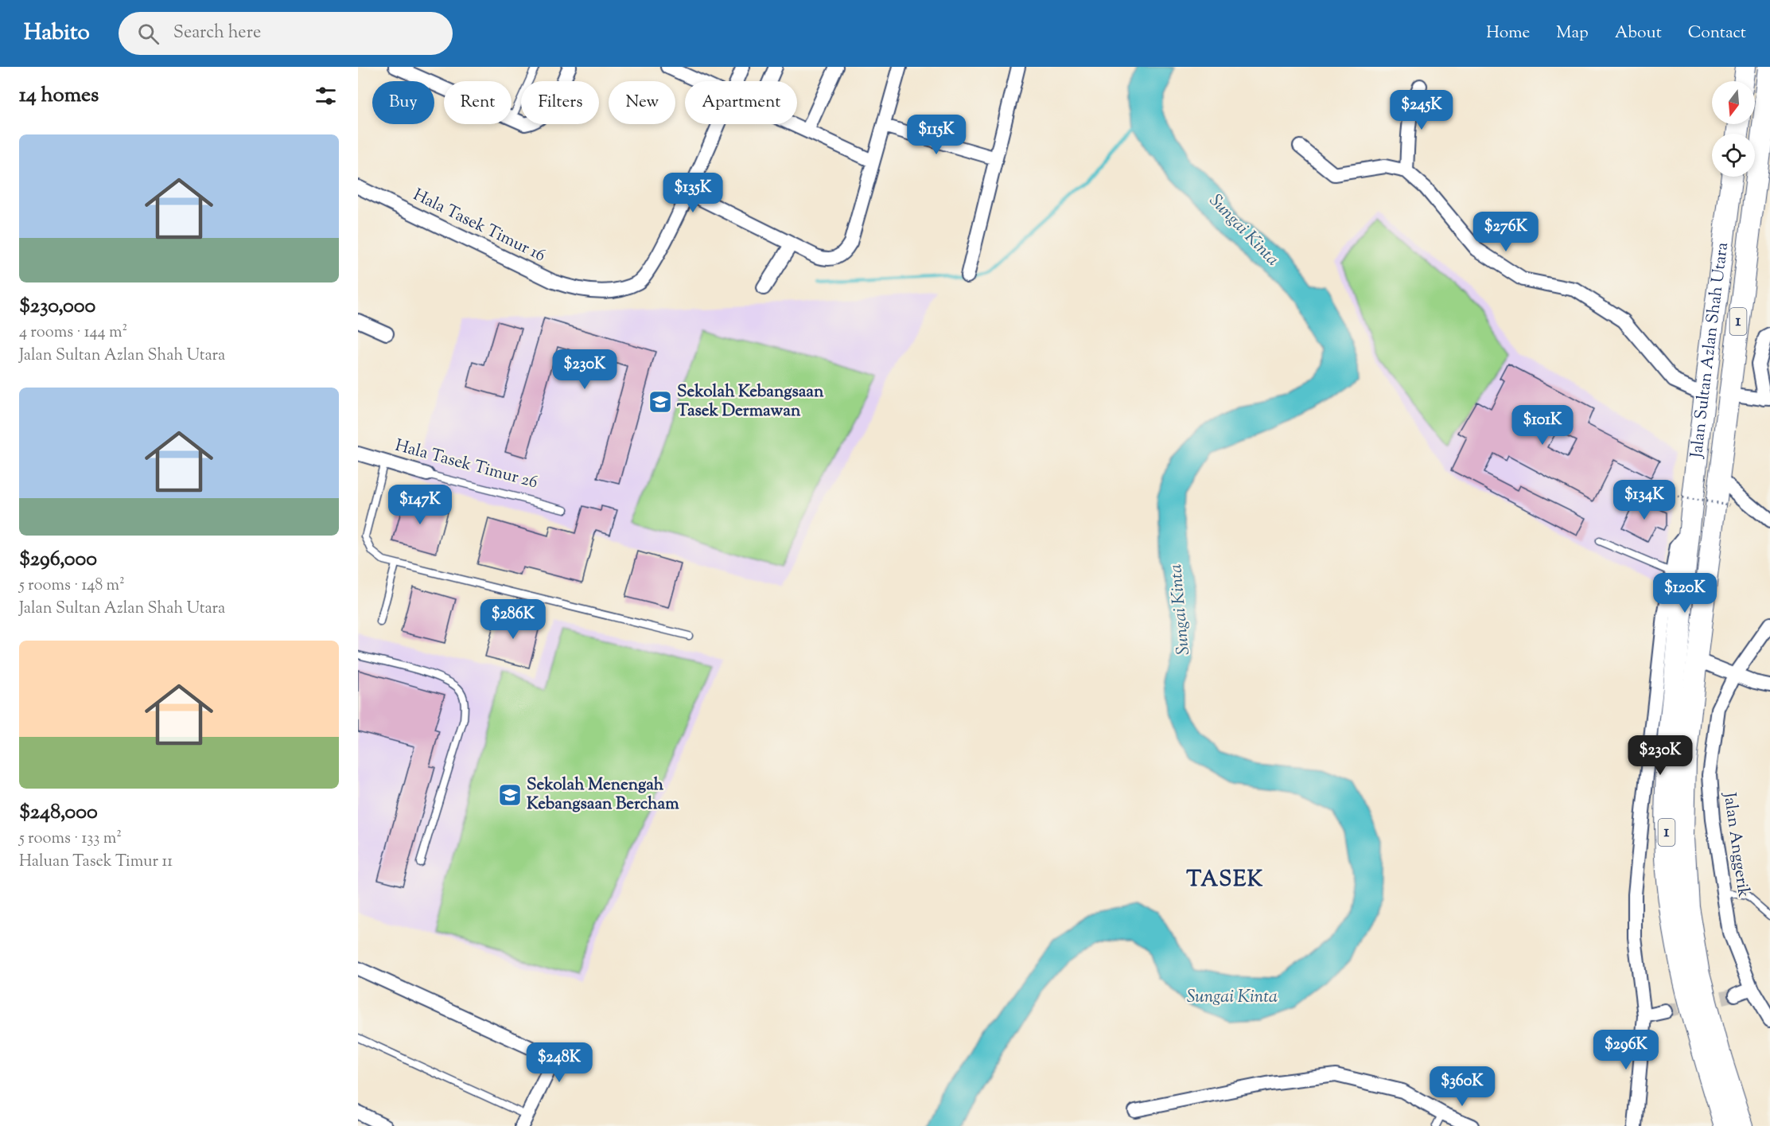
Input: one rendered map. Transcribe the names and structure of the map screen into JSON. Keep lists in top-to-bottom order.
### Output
{
  "streets": {
    "main road": ["1", "Jalan Sultan Azlan Shah Utara"],
    "street": ["Hala Tasek Timur 16", "Hala Tasek Timur 26", "Jalan Anggerik"]
  },
  "districts": ["TASEK"],
  "water": ["Sungai Kinta"],
  "places": {
    "school or university": ["Sekolah Kebangsaan Tasek Dermawan", "Sekolah Menengah Kebangsaan Bercham"]
  },
  "north": "bottom",
  "page": {
    "header": "Habito",
    "search": "Search here",
    "nav": [
      "Home",
      "Map",
      "About",
      "Contact"
    ],
    "heading": "14 homes",
    "chip": [
      "Buy",
      "Rent",
      "Filters",
      "New",
      "Apartment"
    ],
    "price": [
      "$245K",
      "$115K",
      "$135K",
      "$276K",
      "$230K",
      "$101K",
      "$134K",
      "$147K",
      "$120K",
      "$286K",
      "$230K",
      "$296K",
      "$248K",
      "$360K"
    ],
    "list": [
      {
        "name": "$230,000",
        "note": "4 rooms · 144 m² · Jalan Sultan Azlan Shah Utara"
      },
      {
        "name": "$296,000",
        "note": "5 rooms · 148 m² · Jalan Sultan Azlan Shah Utara"
      },
      {
        "name": "$248,000",
        "note": "5 rooms · 133 m² · Haluan Tasek Timur 11"
      }
    ]
  }
}
